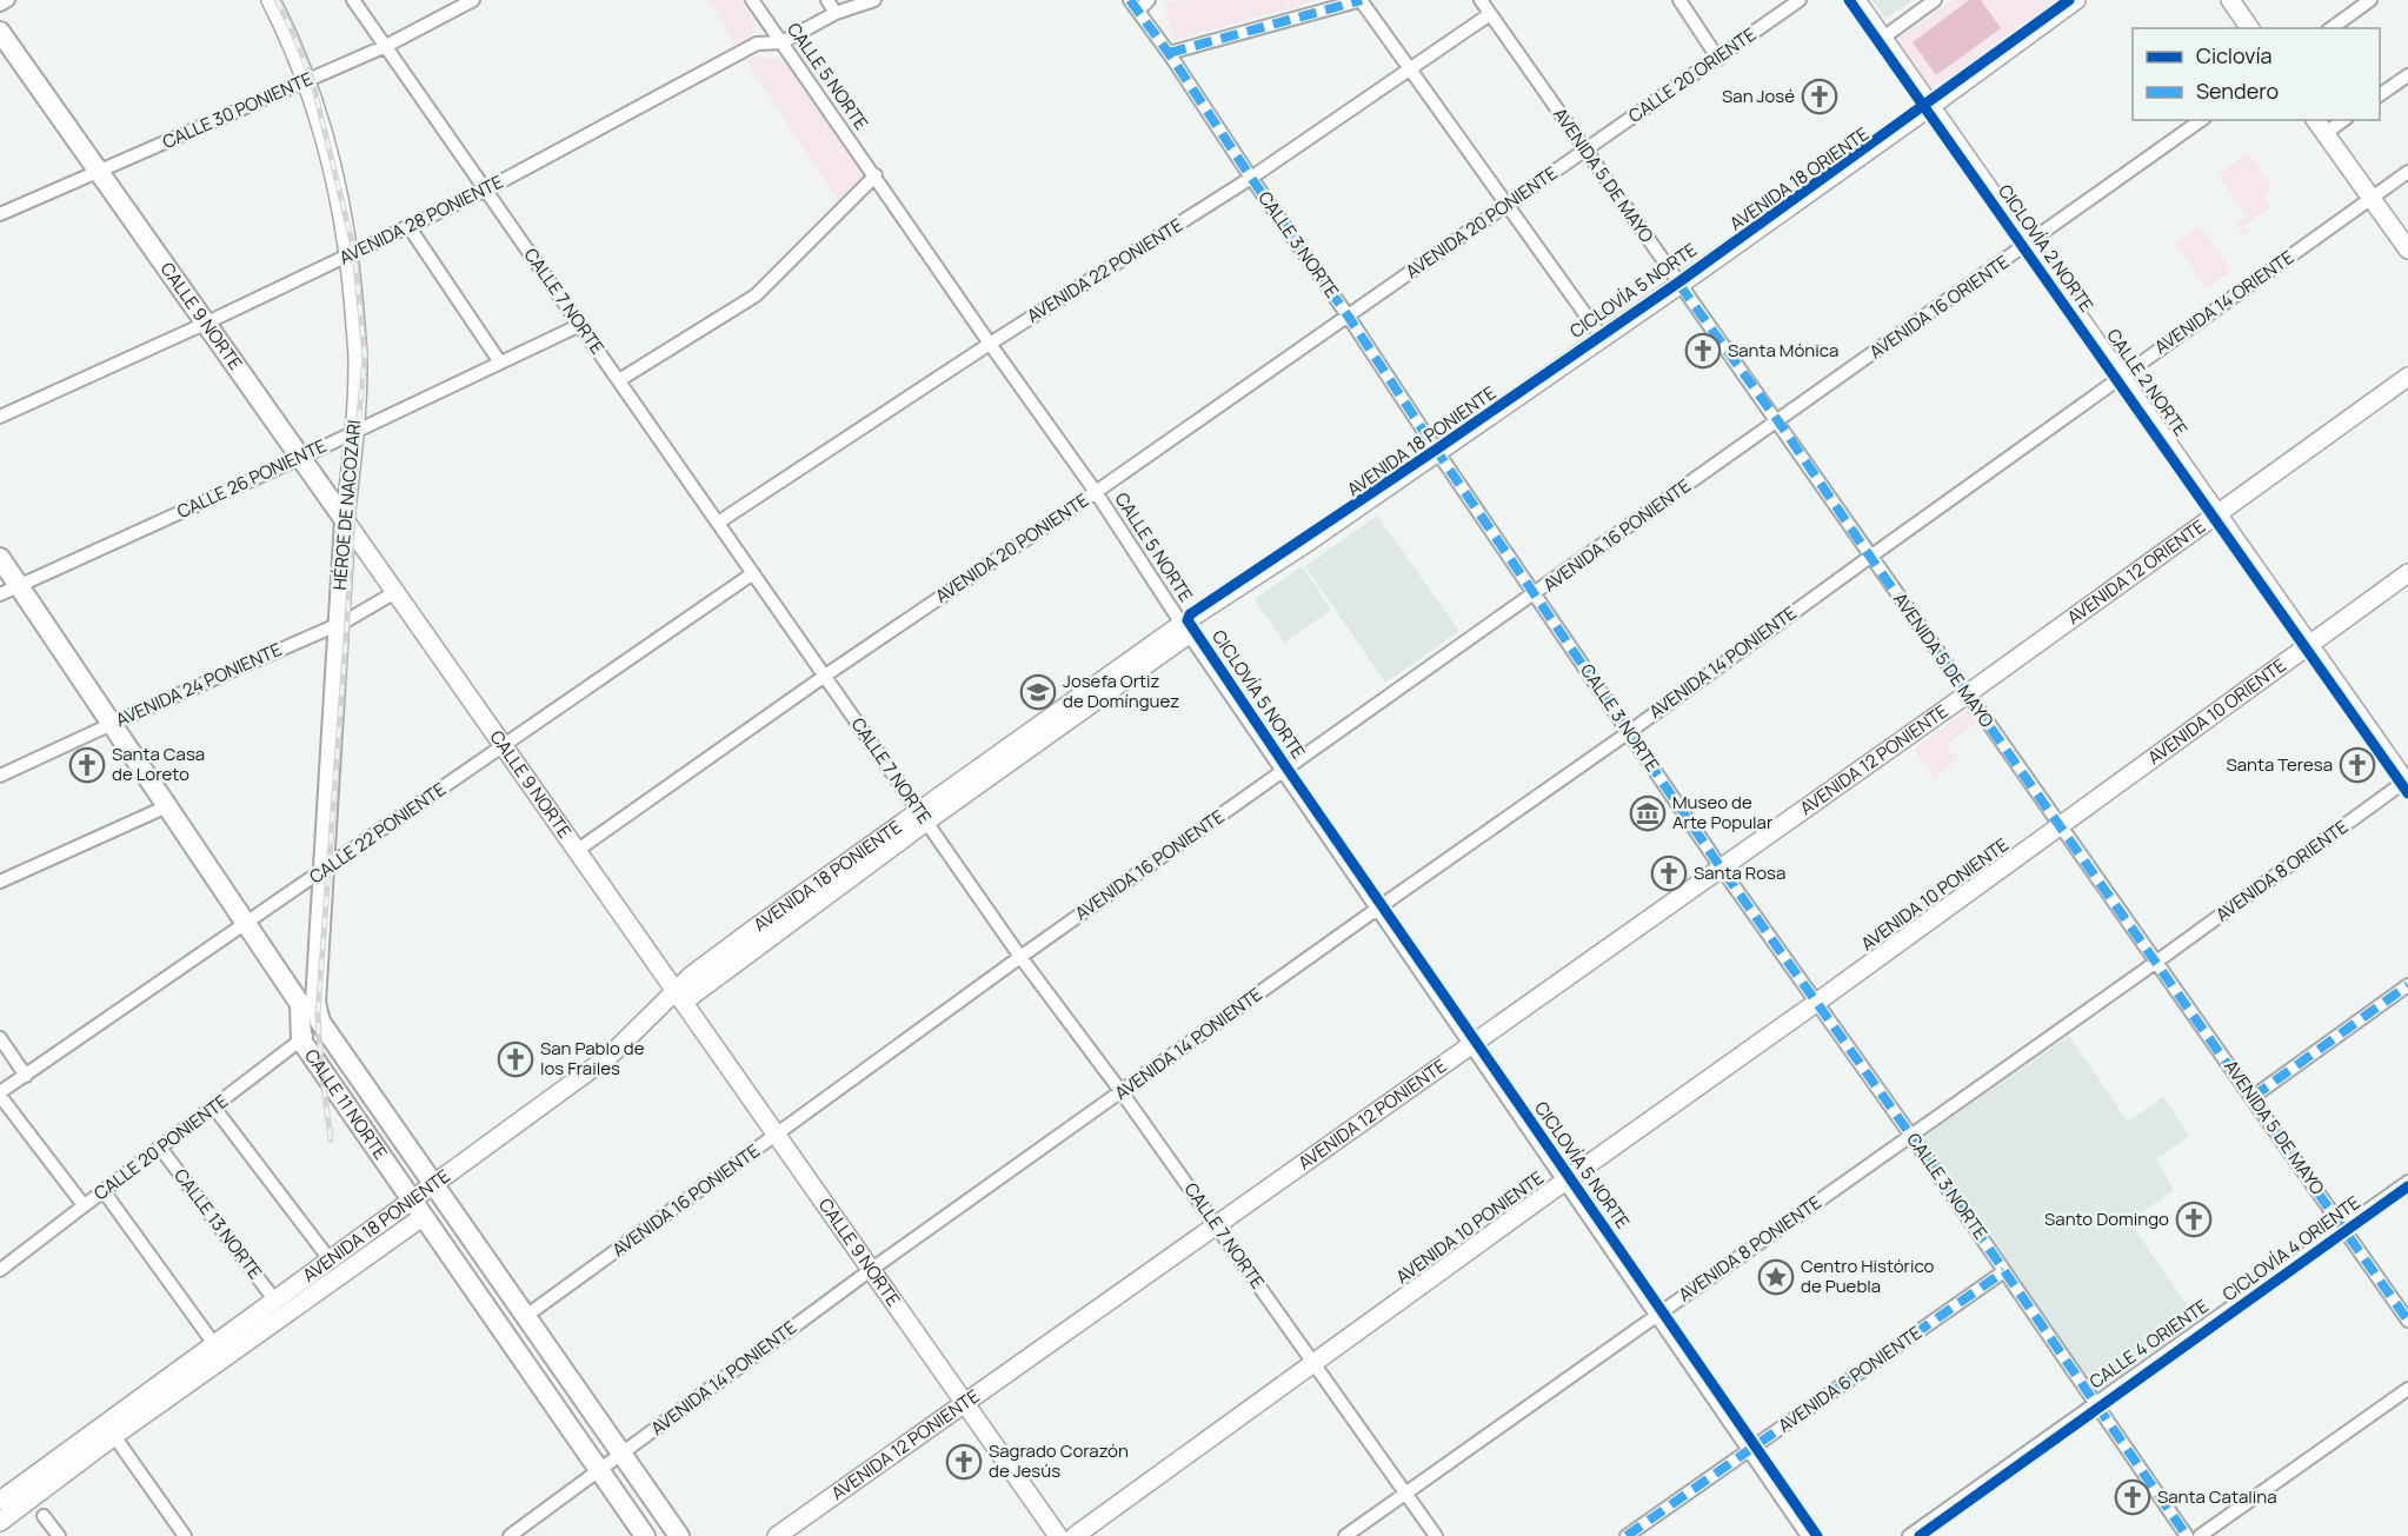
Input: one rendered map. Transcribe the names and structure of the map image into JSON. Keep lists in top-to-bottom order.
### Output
{
  "streets": {
    "main road": ["CALLE 9 NORTE", "HÉROE DE NACOZARI", "CALLE 11 NORTE"],
    "street": [
      "CALLE 20 ORIENTE",
      "CALLE 5 NORTE",
      "CALLE 30 PONIENTE",
      "AVENIDA 5 DE MAYO",
      "AVENIDA 18 ORIENTE",
      "AVENIDA 28 PONIENTE",
      "AVENIDA 20 PONIENTE",
      "CALLE 3 NORTE",
      "AVENIDA 22 PONIENTE",
      "CALLE 7 NORTE",
      "AVENIDA 14 ORIENTE",
      "AVENIDA 16 ORIENTE",
      "CALLE 2 NORTE",
      "AVENIDA 18 PONIENTE",
      "CALLE 26 PONIENTE",
      "AVENIDA 16 PONIENTE",
      "AVENIDA 12 ORIENTE",
      "AVENIDA 14 PONIENTE",
      "AVENIDA 24 PONIENTE",
      "AVENIDA 10 ORIENTE",
      "AVENIDA 12 PONIENTE",
      "CALLE 22 PONIENTE",
      "AVENIDA 8 ORIENTE",
      "AVENIDA 10 PONIENTE",
      "CALLE 20 PONIENTE",
      "CALLE 13 NORTE",
      "AVENIDA 8 PONIENTE",
      "CALLE 4 ORIENTE",
      "AVENIDA 6 PONIENTE"
    ],
    "cycle path": ["CICLOVÍA 2 NORTE", "CICLOVÍA 5 NORTE", "CICLOVÍA 4 ORIENTE"]
  },
  "crossings": [
    ["CALLE 20 ORIENTE", "AVENIDA 5 DE MAYO"],
    ["CALLE 20 ORIENTE", "AVENIDA 20 PONIENTE"],
    ["CALLE 5 NORTE", "AVENIDA 28 PONIENTE"],
    ["CALLE 5 NORTE", "AVENIDA 20 PONIENTE"],
    ["CALLE 5 NORTE", "AVENIDA 22 PONIENTE"],
    ["CALLE 5 NORTE", "AVENIDA 18 PONIENTE"],
    ["CALLE 5 NORTE", "AVENIDA 16 PONIENTE"],
    ["CALLE 5 NORTE", "AVENIDA 14 PONIENTE"],
    ["CALLE 5 NORTE", "AVENIDA 12 PONIENTE"],
    ["CALLE 5 NORTE", "AVENIDA 10 PONIENTE"],
    ["CALLE 5 NORTE", "AVENIDA 8 PONIENTE"],
    ["CALLE 5 NORTE", "AVENIDA 6 PONIENTE"],
    ["CALLE 30 PONIENTE", "CALLE 7 NORTE"],
    ["CALLE 30 PONIENTE", "CALLE 9 NORTE"],
    ["CALLE 30 PONIENTE", "HÉROE DE NACOZARI"],
    ["AVENIDA 5 DE MAYO", "AVENIDA 18 ORIENTE"],
    ["AVENIDA 5 DE MAYO", "AVENIDA 20 PONIENTE"],
    ["AVENIDA 5 DE MAYO", "AVENIDA 22 PONIENTE"],
    ["AVENIDA 5 DE MAYO", "AVENIDA 14 ORIENTE"],
    ["AVENIDA 5 DE MAYO", "AVENIDA 16 ORIENTE"],
    ["AVENIDA 5 DE MAYO", "AVENIDA 18 PONIENTE"],
    ["AVENIDA 5 DE MAYO", "AVENIDA 16 PONIENTE"],
    ["AVENIDA 5 DE MAYO", "AVENIDA 12 ORIENTE"],
    ["AVENIDA 5 DE MAYO", "AVENIDA 14 PONIENTE"],
    ["AVENIDA 5 DE MAYO", "AVENIDA 10 ORIENTE"],
    ["AVENIDA 5 DE MAYO", "AVENIDA 12 PONIENTE"],
    ["AVENIDA 5 DE MAYO", "AVENIDA 8 ORIENTE"],
    ["AVENIDA 5 DE MAYO", "AVENIDA 10 PONIENTE"],
    ["AVENIDA 5 DE MAYO", "AVENIDA 8 PONIENTE"],
    ["AVENIDA 5 DE MAYO", "CALLE 4 ORIENTE"],
    ["AVENIDA 18 ORIENTE", "CALLE 2 NORTE"],
    ["AVENIDA 18 ORIENTE", "AVENIDA 18 PONIENTE"],
    ["AVENIDA 28 PONIENTE", "CALLE 7 NORTE"],
    ["AVENIDA 28 PONIENTE", "CALLE 9 NORTE"],
    ["AVENIDA 28 PONIENTE", "HÉROE DE NACOZARI"],
    ["AVENIDA 20 PONIENTE", "CALLE 3 NORTE"],
    ["AVENIDA 20 PONIENTE", "CALLE 7 NORTE"],
    ["AVENIDA 20 PONIENTE", "CALLE 9 NORTE"],
    ["CALLE 3 NORTE", "AVENIDA 22 PONIENTE"],
    ["CALLE 3 NORTE", "AVENIDA 18 PONIENTE"],
    ["CALLE 3 NORTE", "AVENIDA 16 PONIENTE"],
    ["CALLE 3 NORTE", "AVENIDA 14 PONIENTE"],
    ["CALLE 3 NORTE", "AVENIDA 12 PONIENTE"],
    ["CALLE 3 NORTE", "AVENIDA 10 PONIENTE"],
    ["CALLE 3 NORTE", "AVENIDA 8 PONIENTE"],
    ["CALLE 3 NORTE", "CALLE 4 ORIENTE"],
    ["CALLE 3 NORTE", "AVENIDA 6 PONIENTE"],
    ["AVENIDA 22 PONIENTE", "CALLE 7 NORTE"],
    ["CALLE 7 NORTE", "AVENIDA 18 PONIENTE"],
    ["CALLE 7 NORTE", "CALLE 26 PONIENTE"],
    ["CALLE 7 NORTE", "AVENIDA 16 PONIENTE"],
    ["CALLE 7 NORTE", "AVENIDA 14 PONIENTE"],
    ["CALLE 7 NORTE", "AVENIDA 12 PONIENTE"],
    ["CALLE 7 NORTE", "CALLE 22 PONIENTE"],
    ["CALLE 7 NORTE", "AVENIDA 10 PONIENTE"],
    ["CALLE 7 NORTE", "AVENIDA 8 PONIENTE"],
    ["AVENIDA 14 ORIENTE", "CALLE 2 NORTE"],
    ["AVENIDA 14 ORIENTE", "AVENIDA 14 PONIENTE"],
    ["AVENIDA 16 ORIENTE", "CALLE 2 NORTE"],
    ["AVENIDA 16 ORIENTE", "AVENIDA 16 PONIENTE"],
    ["CALLE 9 NORTE", "AVENIDA 18 PONIENTE"],
    ["CALLE 9 NORTE", "CALLE 26 PONIENTE"],
    ["CALLE 9 NORTE", "HÉROE DE NACOZARI"],
    ["CALLE 9 NORTE", "AVENIDA 16 PONIENTE"],
    ["CALLE 9 NORTE", "AVENIDA 14 PONIENTE"],
    ["CALLE 9 NORTE", "AVENIDA 24 PONIENTE"],
    ["CALLE 9 NORTE", "AVENIDA 12 PONIENTE"],
    ["CALLE 9 NORTE", "CALLE 22 PONIENTE"],
    ["CALLE 2 NORTE", "AVENIDA 12 ORIENTE"],
    ["CALLE 2 NORTE", "AVENIDA 10 ORIENTE"],
    ["CALLE 2 NORTE", "AVENIDA 8 ORIENTE"],
    ["AVENIDA 18 PONIENTE", "CALLE 11 NORTE"],
    ["AVENIDA 18 PONIENTE", "CALLE 13 NORTE"],
    ["CALLE 26 PONIENTE", "HÉROE DE NACOZARI"],
    ["CALLE 26 PONIENTE", "CALLE 11 NORTE"],
    ["HÉROE DE NACOZARI", "AVENIDA 24 PONIENTE"],
    ["HÉROE DE NACOZARI", "CALLE 22 PONIENTE"],
    ["HÉROE DE NACOZARI", "CALLE 11 NORTE"],
    ["HÉROE DE NACOZARI", "CALLE 20 PONIENTE"],
    ["AVENIDA 16 PONIENTE", "CALLE 11 NORTE"],
    ["AVENIDA 12 ORIENTE", "AVENIDA 12 PONIENTE"],
    ["AVENIDA 14 PONIENTE", "CALLE 11 NORTE"],
    ["AVENIDA 24 PONIENTE", "CALLE 11 NORTE"],
    ["AVENIDA 10 ORIENTE", "AVENIDA 10 PONIENTE"],
    ["CALLE 22 PONIENTE", "CALLE 11 NORTE"],
    ["AVENIDA 8 ORIENTE", "AVENIDA 8 PONIENTE"],
    ["CALLE 11 NORTE", "CALLE 20 PONIENTE"],
    ["CALLE 20 PONIENTE", "CALLE 13 NORTE"]
  ],
  "places": {
    "church": [
      "San José",
      "Santa Mónica",
      "Santa Casa de Loreto",
      "Santa Teresa",
      "Santa Rosa",
      "San Pablo de los Frailes",
      "Santo Domingo",
      "Sagrado Corazón de Jesús",
      "Santa Catalina"
    ],
    "school or university": ["Josefa Ortiz de Domínguez"],
    "museum": ["Museo de Arte Popular"],
    "place": ["Centro Histórico de Puebla"]
  },
  "legend": ["Ciclovía", "Sendero"]
}
